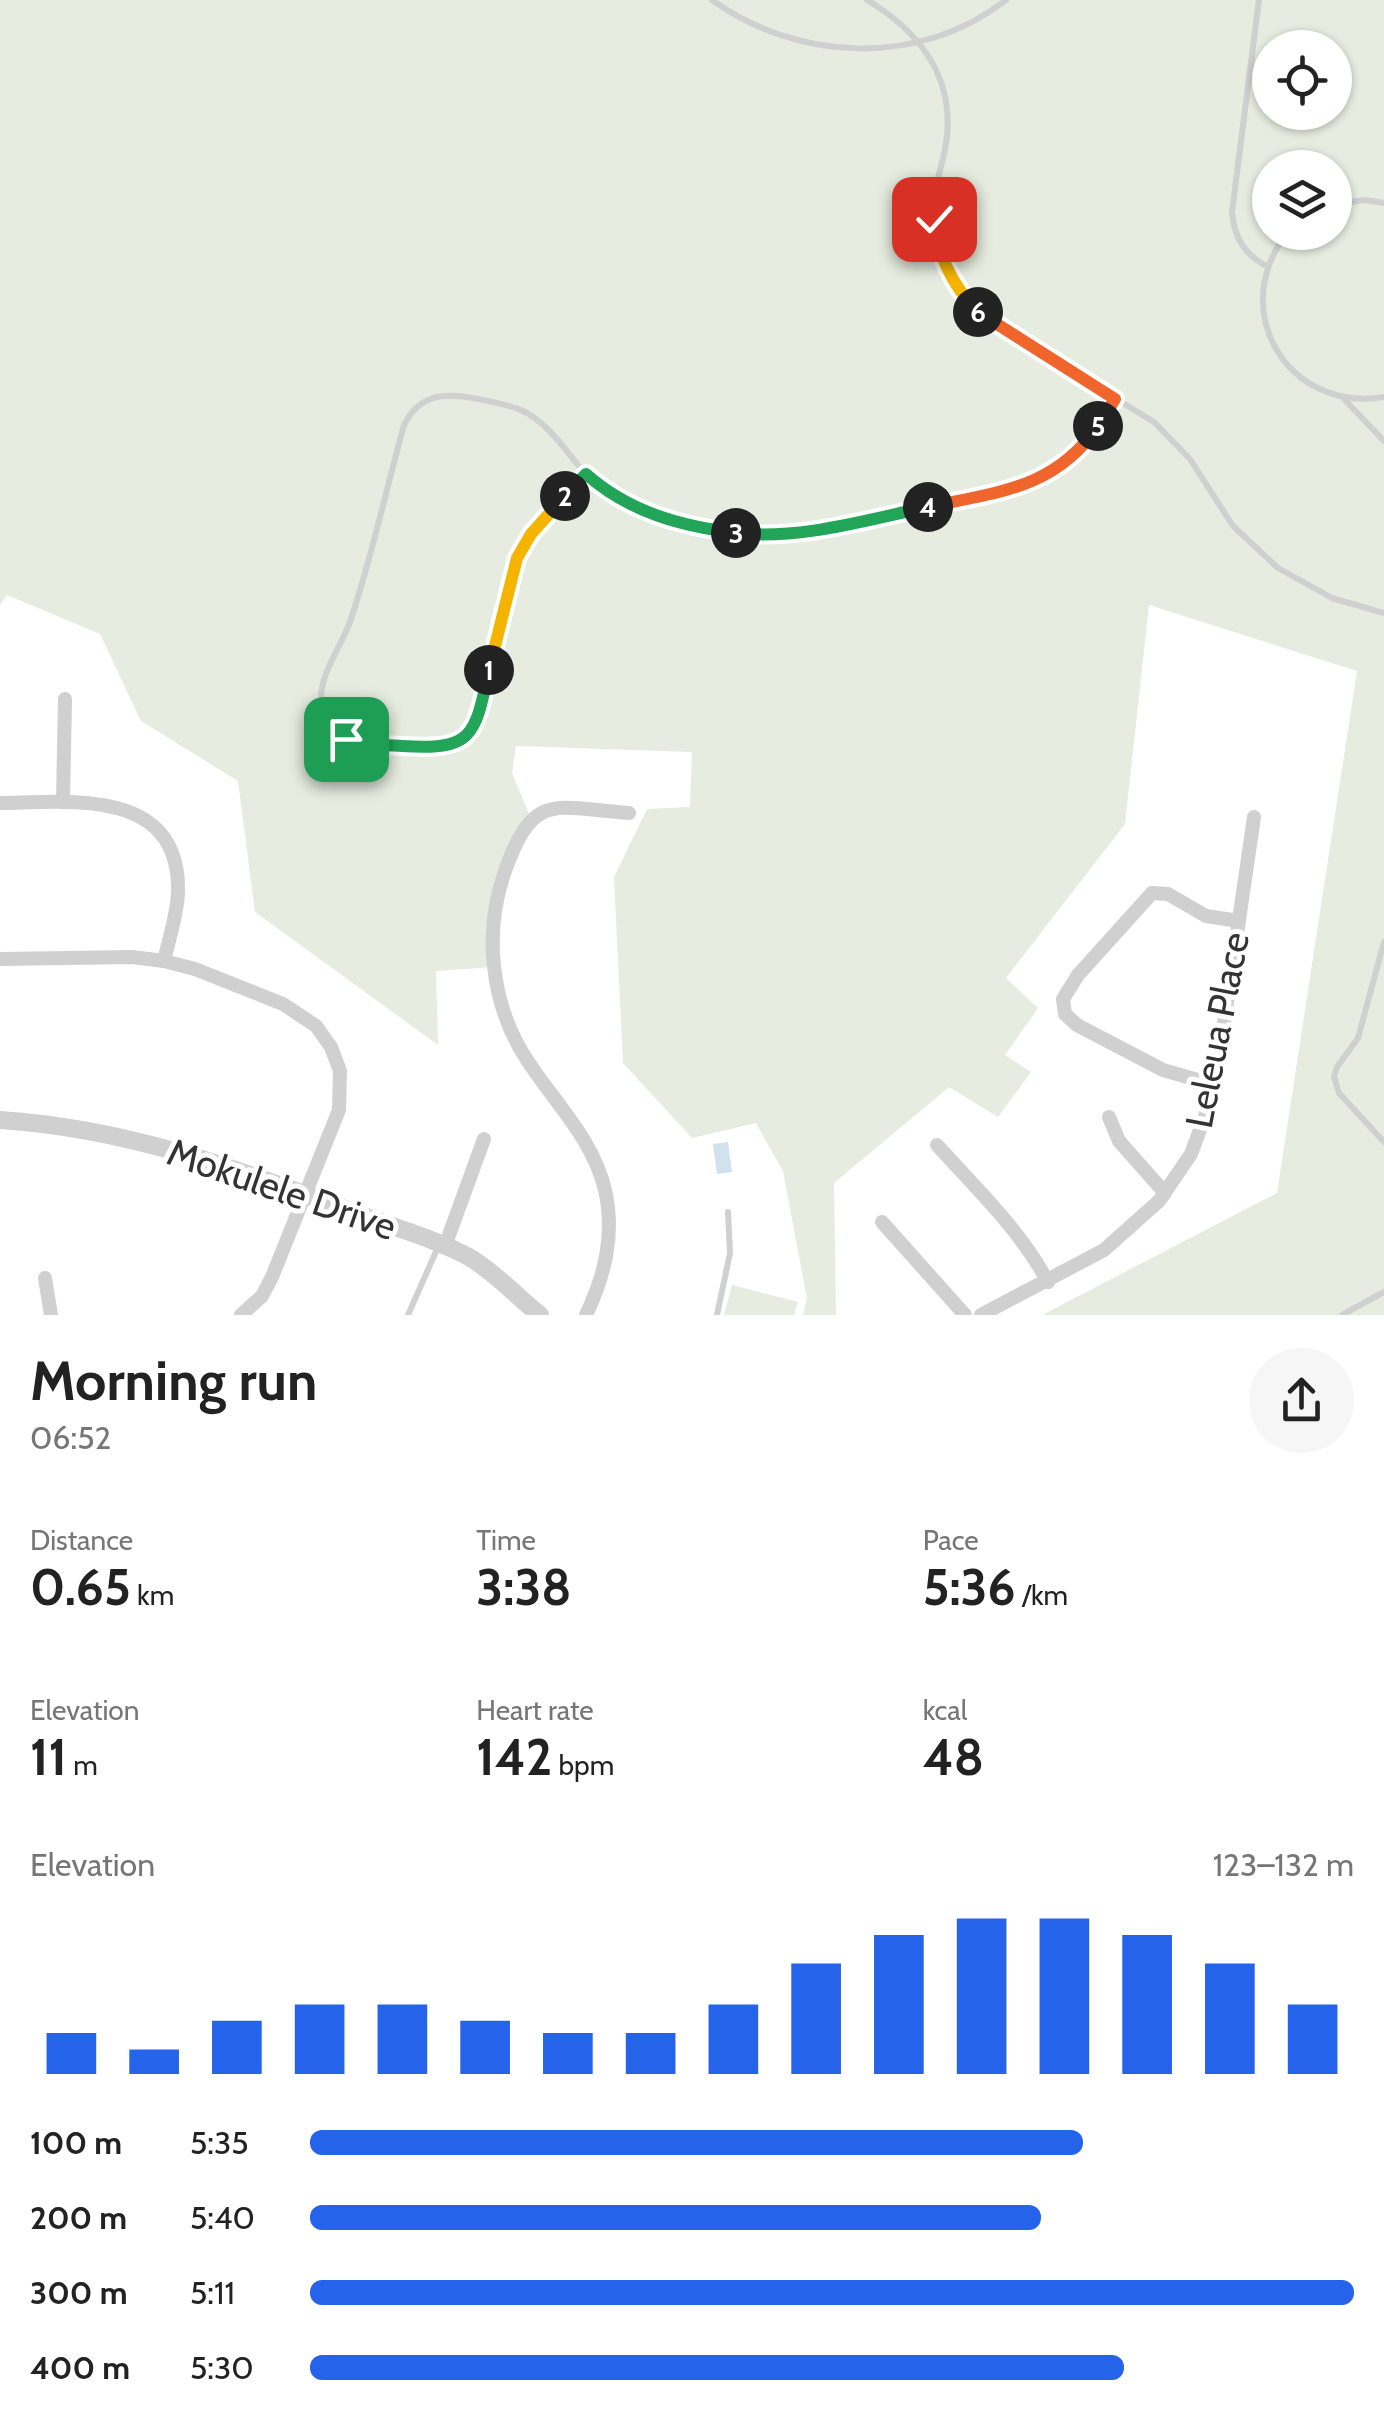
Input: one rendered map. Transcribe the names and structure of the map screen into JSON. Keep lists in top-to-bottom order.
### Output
{
  "streets": {
    "street": ["Leleua Place", "Mokulele Drive"]
  },
  "page": {
    "pins": [
      "6",
      "5",
      "2",
      "4",
      "3",
      "1"
    ],
    "heading": ["Morning run", "06:52"],
    "stats": [
      ["Distance", "0.65 km"],
      ["Time", "3:38"],
      ["Pace", "5:36 /km"],
      ["Elevation", "11 m"],
      ["Heart rate", "142 bpm"],
      ["kcal", "48"]
    ],
    "chart": ["Elevation", "123–132 m"],
    "list": [
      {
        "name": "100 m",
        "note": "5:35"
      },
      {
        "name": "200 m",
        "note": "5:40"
      },
      {
        "name": "300 m",
        "note": "5:11"
      },
      {
        "name": "400 m",
        "note": "5:30"
      }
    ]
  }
}
